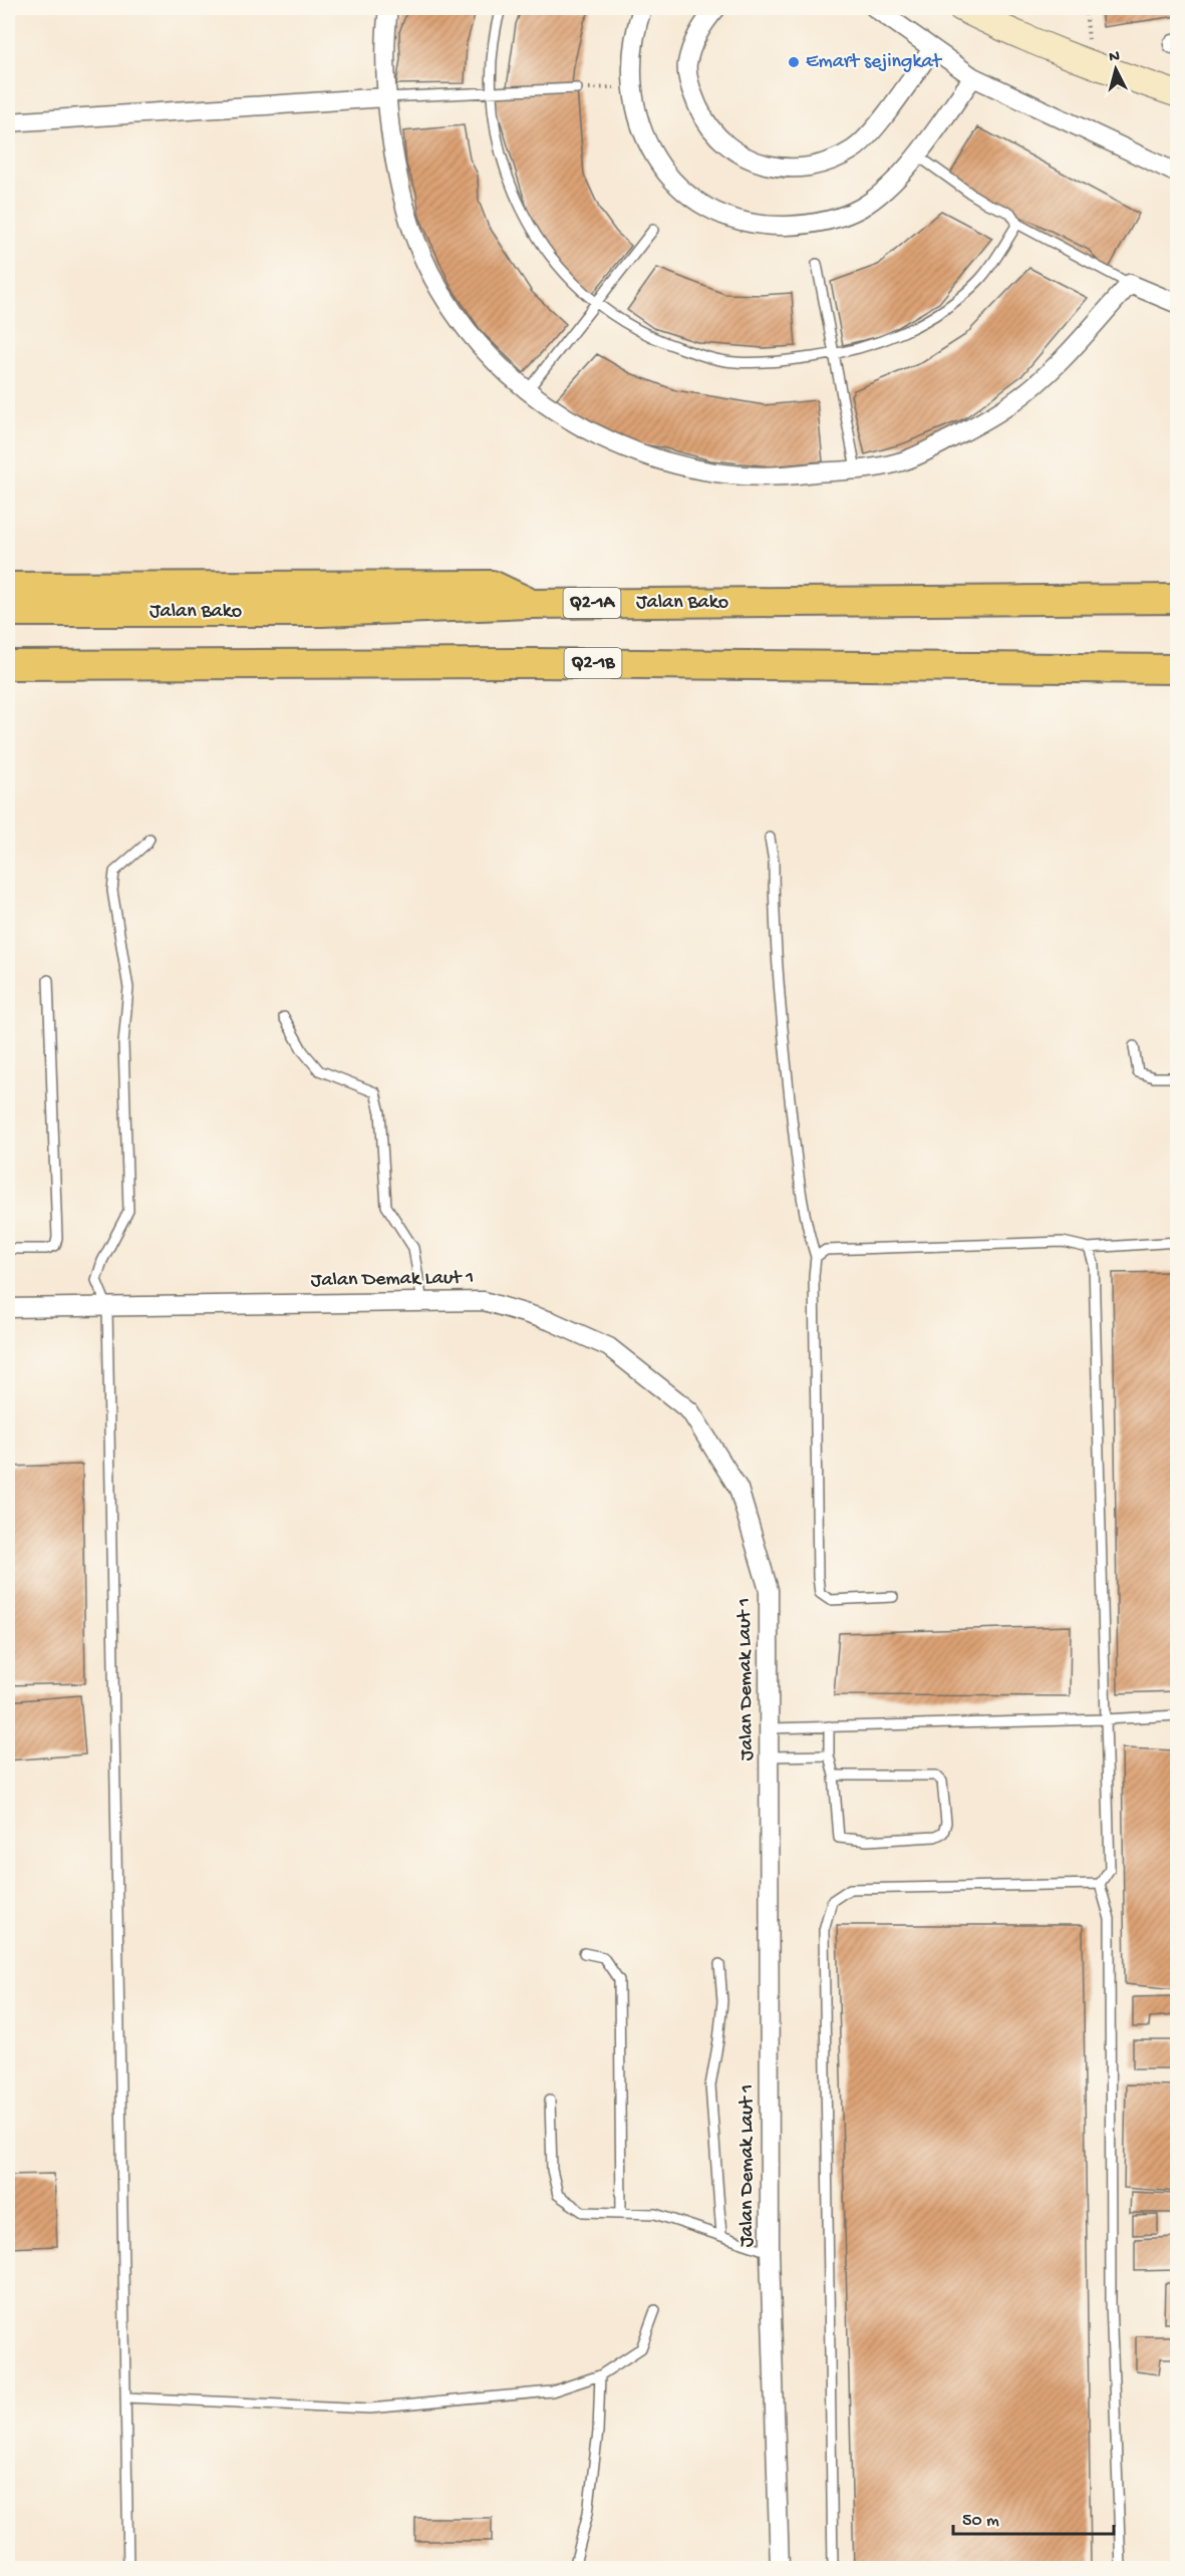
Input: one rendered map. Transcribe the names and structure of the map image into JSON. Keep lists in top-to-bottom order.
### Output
{
  "streets": {
    "main road": ["Q2-1A", "Jalan Bako", "Q2-1B"],
    "street": ["Jalan Demak Laut 1"]
  },
  "places": ["Emart sejingkat"],
  "scale_bar": "50 m",
  "north": "top"
}
